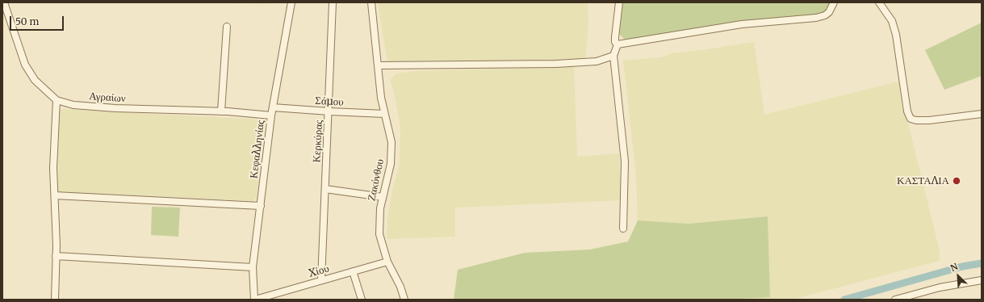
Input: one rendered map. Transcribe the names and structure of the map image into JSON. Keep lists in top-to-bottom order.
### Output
{
  "streets": {
    "street": [
      "Αγραίων",
      "Σάμου",
      "Κερκύρας",
      "Κεφαλληνίας",
      "Ζακύνθου",
      "Χίου"
    ]
  },
  "crossings": [
    ["Αγραίων", "Κεφαλληνίας"],
    ["Σάμου", "Κερκύρας"],
    ["Σάμου", "Κεφαλληνίας"],
    ["Σάμου", "Ζακύνθου"],
    ["Κερκύρας", "Χίου"],
    ["Κεφαλληνίας", "Χίου"],
    ["Ζακύνθου", "Χίου"]
  ],
  "places": ["ΚΑΣΤΑΛΙΑ"],
  "scale_bar": "50 m",
  "north": "top left"
}
